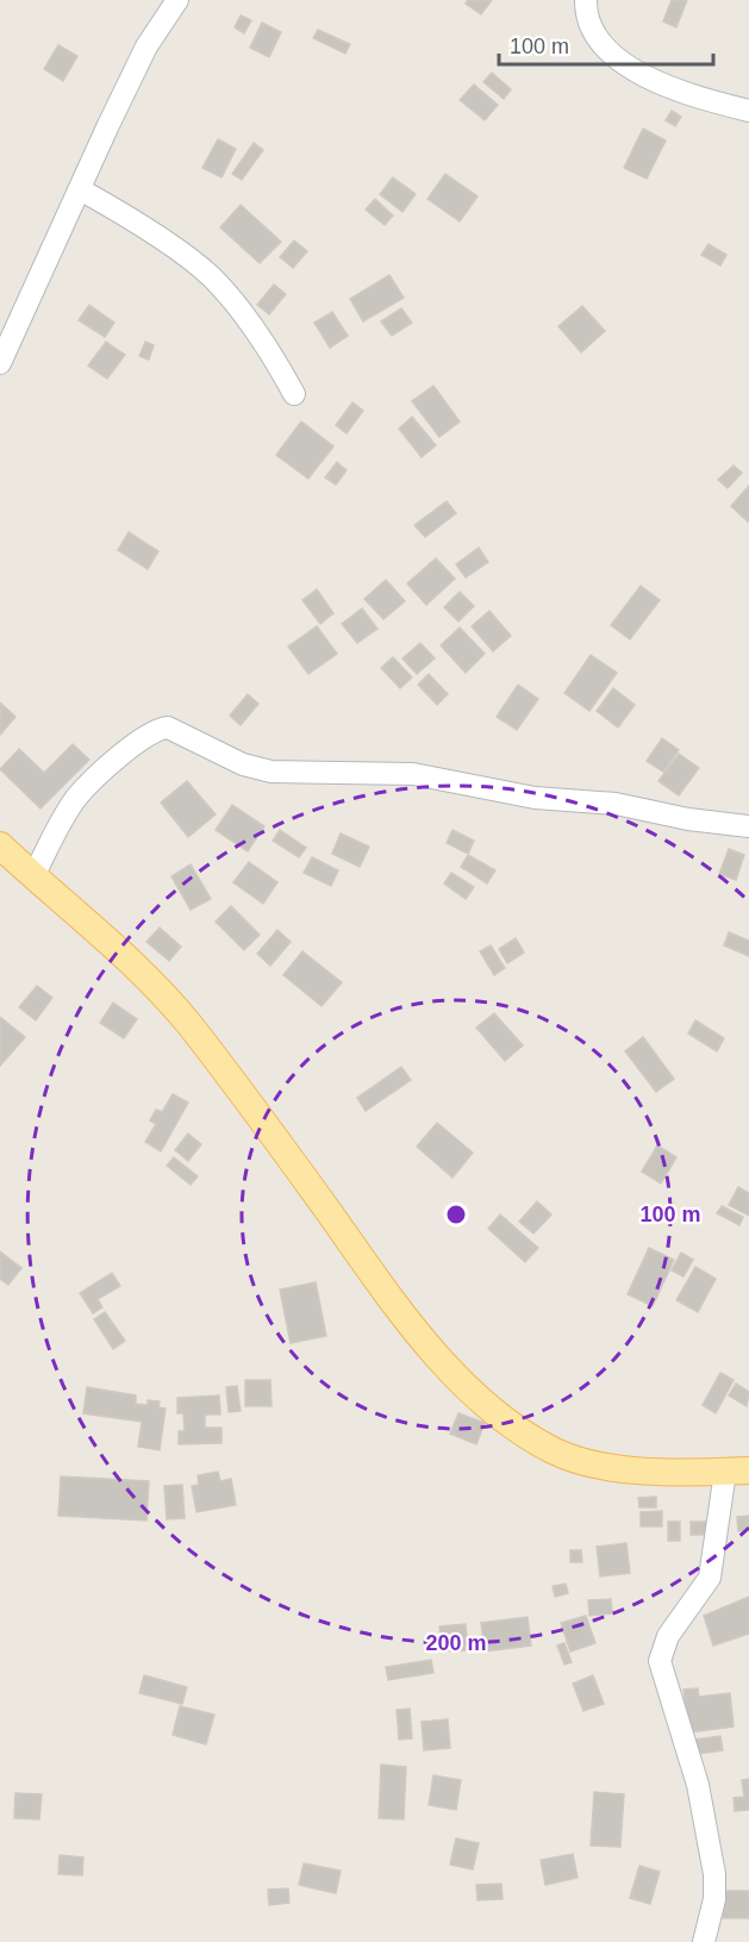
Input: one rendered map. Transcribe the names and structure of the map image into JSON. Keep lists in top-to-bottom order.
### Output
{
  "scale_bar": "100 m",
  "rings": ["100 m", "200 m"]
}
